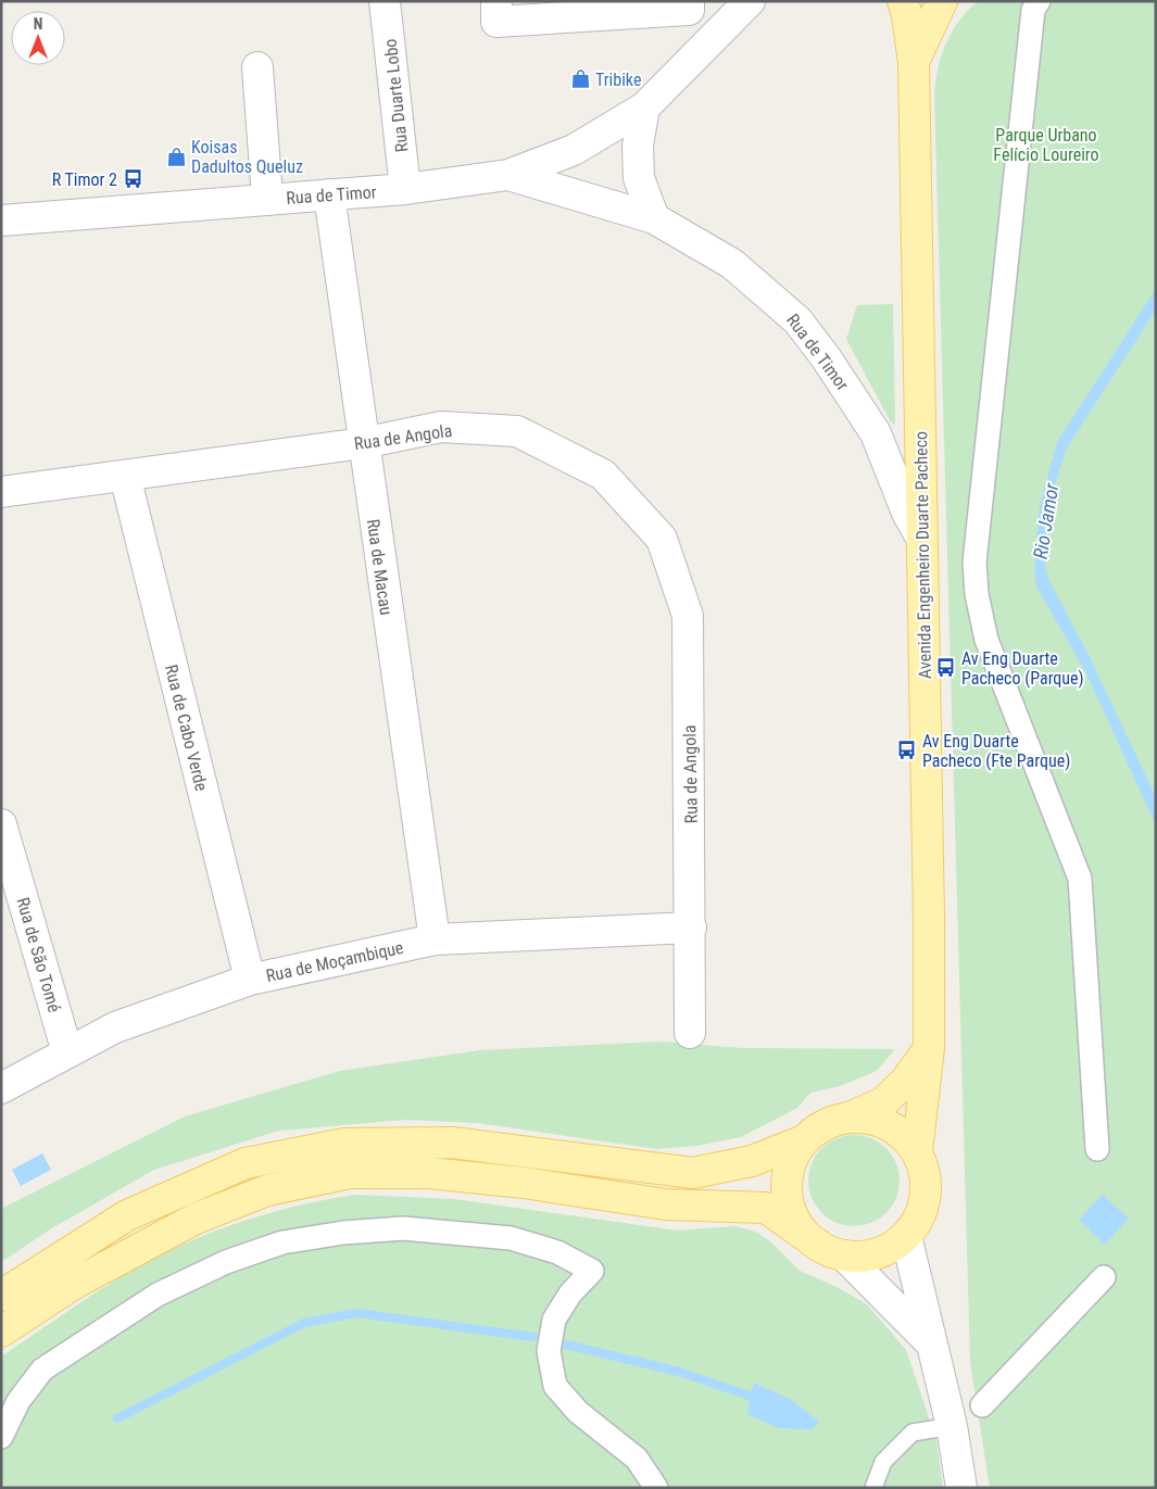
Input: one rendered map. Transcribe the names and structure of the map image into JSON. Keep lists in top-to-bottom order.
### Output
{
  "streets": {
    "main road": ["Avenida Engenheiro Duarte Pacheco"],
    "street": [
      "Rua Duarte Lobo",
      "Rua de Timor",
      "Rua de Angola",
      "Rua de Macau",
      "Rua de Cabo Verde",
      "Rua de São Tomé",
      "Rua de Moçambique"
    ]
  },
  "crossings": [
    ["Rua Duarte Lobo", "Rua de Timor"],
    ["Rua de Timor", "Avenida Engenheiro Duarte Pacheco"],
    ["Rua de Timor", "Rua de Macau"],
    ["Rua de Angola", "Rua de Macau"],
    ["Rua de Angola", "Rua de Cabo Verde"],
    ["Rua de Angola", "Rua de Moçambique"],
    ["Rua de Macau", "Rua de Moçambique"],
    ["Rua de Cabo Verde", "Rua de Moçambique"],
    ["Rua de São Tomé", "Rua de Moçambique"]
  ],
  "water": ["Rio Jamor"],
  "parks": ["Parque Urbano Felício Loureiro"],
  "places": {
    "shop": ["Tribike", "Koisas Dadultos Queluz"],
    "bus stop": ["R Timor 2", "Av Eng Duarte Pacheco (Parque)", "Av Eng Duarte Pacheco (Fte Parque)"]
  },
  "north": "top"
}
